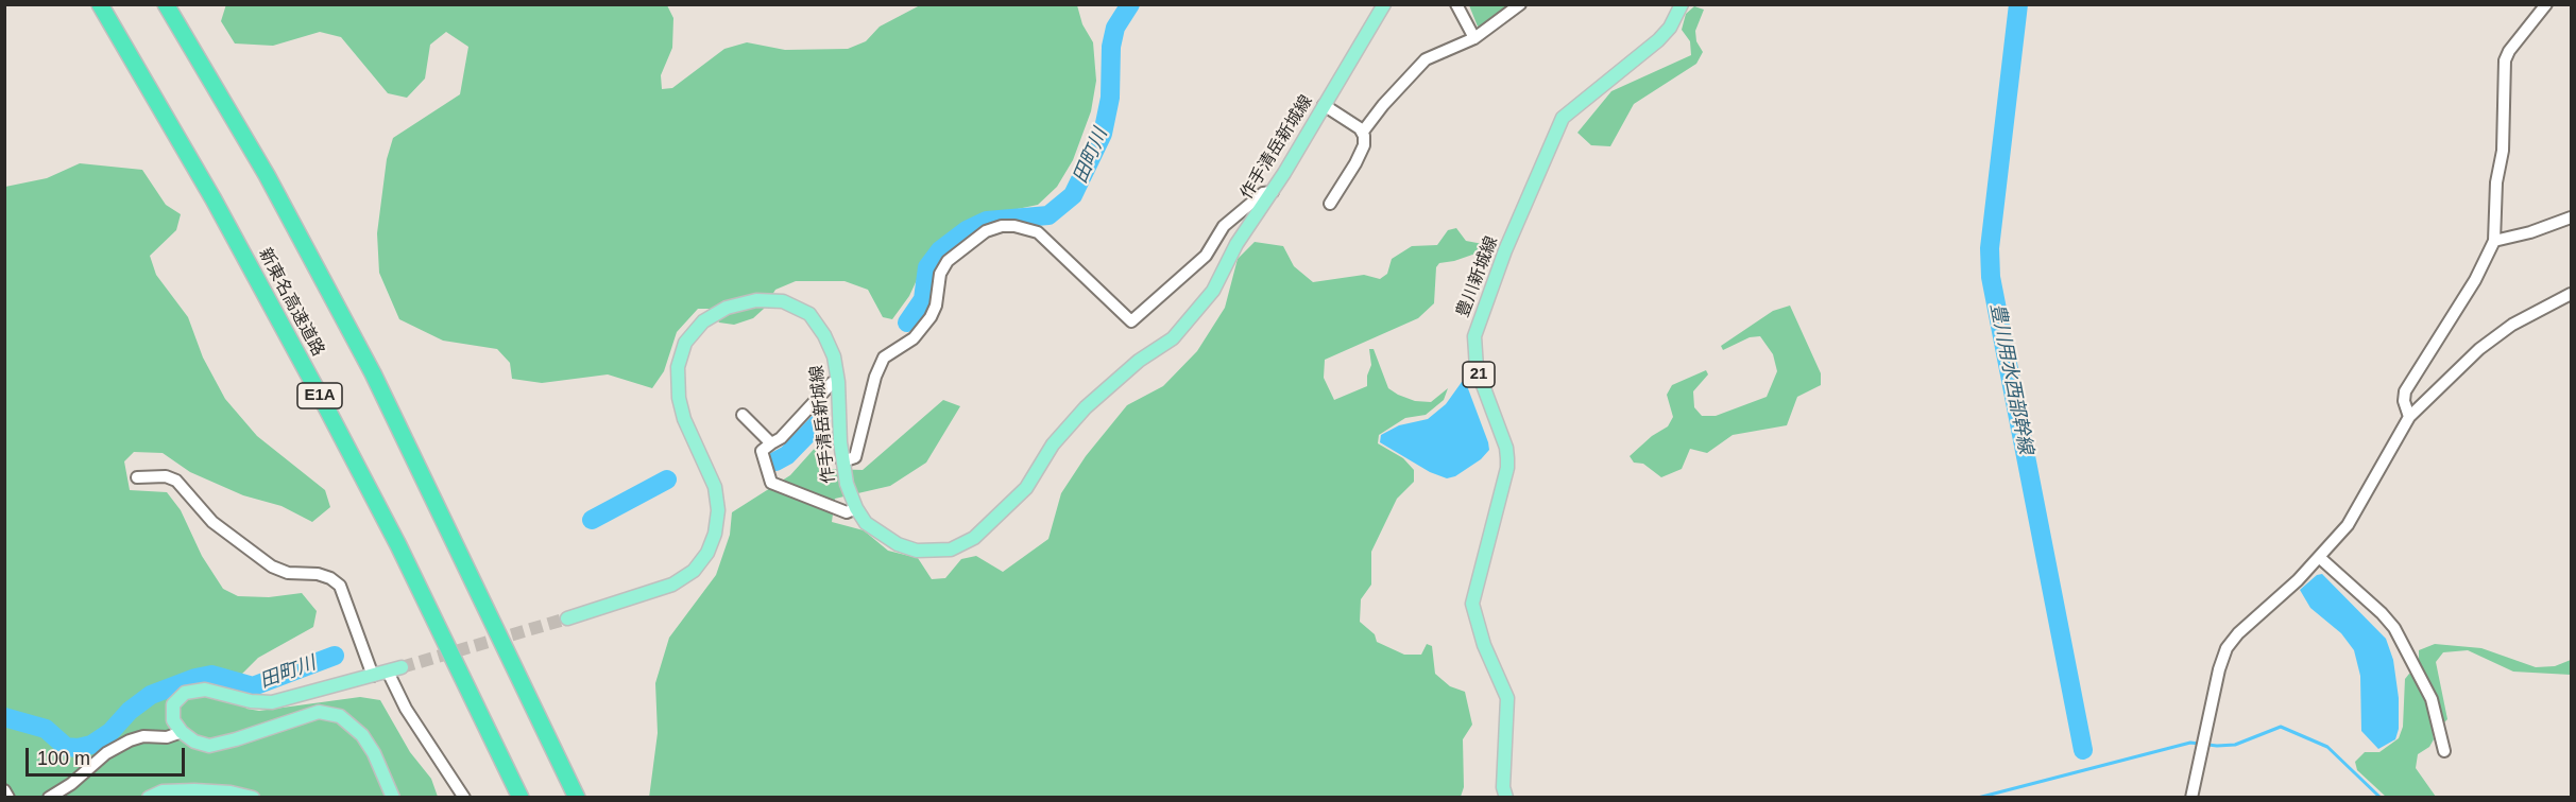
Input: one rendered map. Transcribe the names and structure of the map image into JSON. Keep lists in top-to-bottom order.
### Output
{
  "streets": {
    "highway": ["新東名高速道路", "E1A"],
    "main road": ["作手清岳新城線", "豊川新城線", "21"]
  },
  "water": ["田町川", "豊川用水西部幹線"],
  "scale_bar": "100 m"
}
